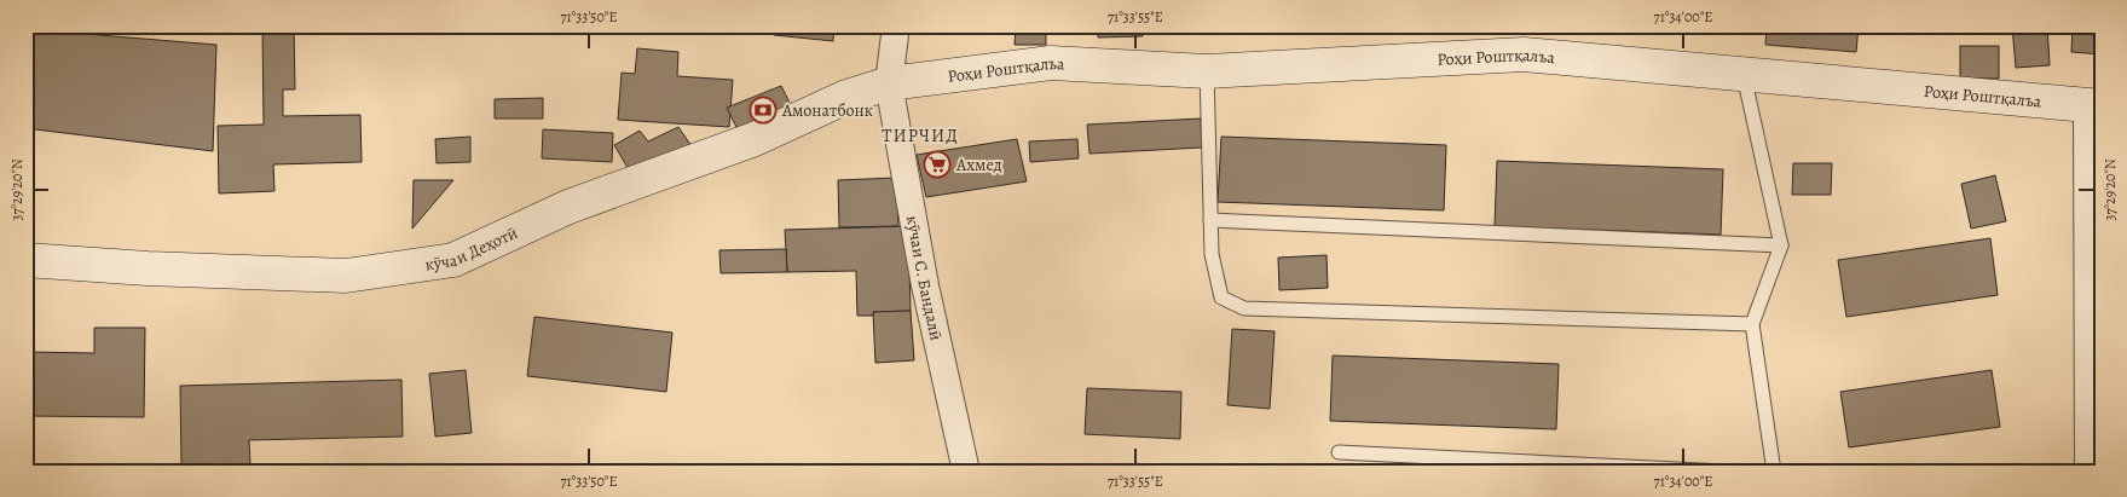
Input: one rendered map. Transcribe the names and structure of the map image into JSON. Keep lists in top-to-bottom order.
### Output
{
  "streets": {
    "main road": ["Роҳи Роштқалъа", "кӯчаи Деҳотӣ"],
    "street": ["кӯчаи С. Бандалӣ"]
  },
  "crossings": [
    ["Роҳи Роштқалъа", "кӯчаи Деҳотӣ"],
    ["Роҳи Роштқалъа", "кӯчаи С. Бандалӣ"],
    ["кӯчаи Деҳотӣ", "кӯчаи С. Бандалӣ"]
  ],
  "districts": ["ТИРЧИД"],
  "places": {
    "bank": ["Амонатбонк"],
    "supermarket": ["Ахмед"]
  },
  "coordinates": [
    "71°33'50\"E",
    "71°33'55\"E",
    "71°34'00\"E",
    "37°29'20\"N"
  ]
}
